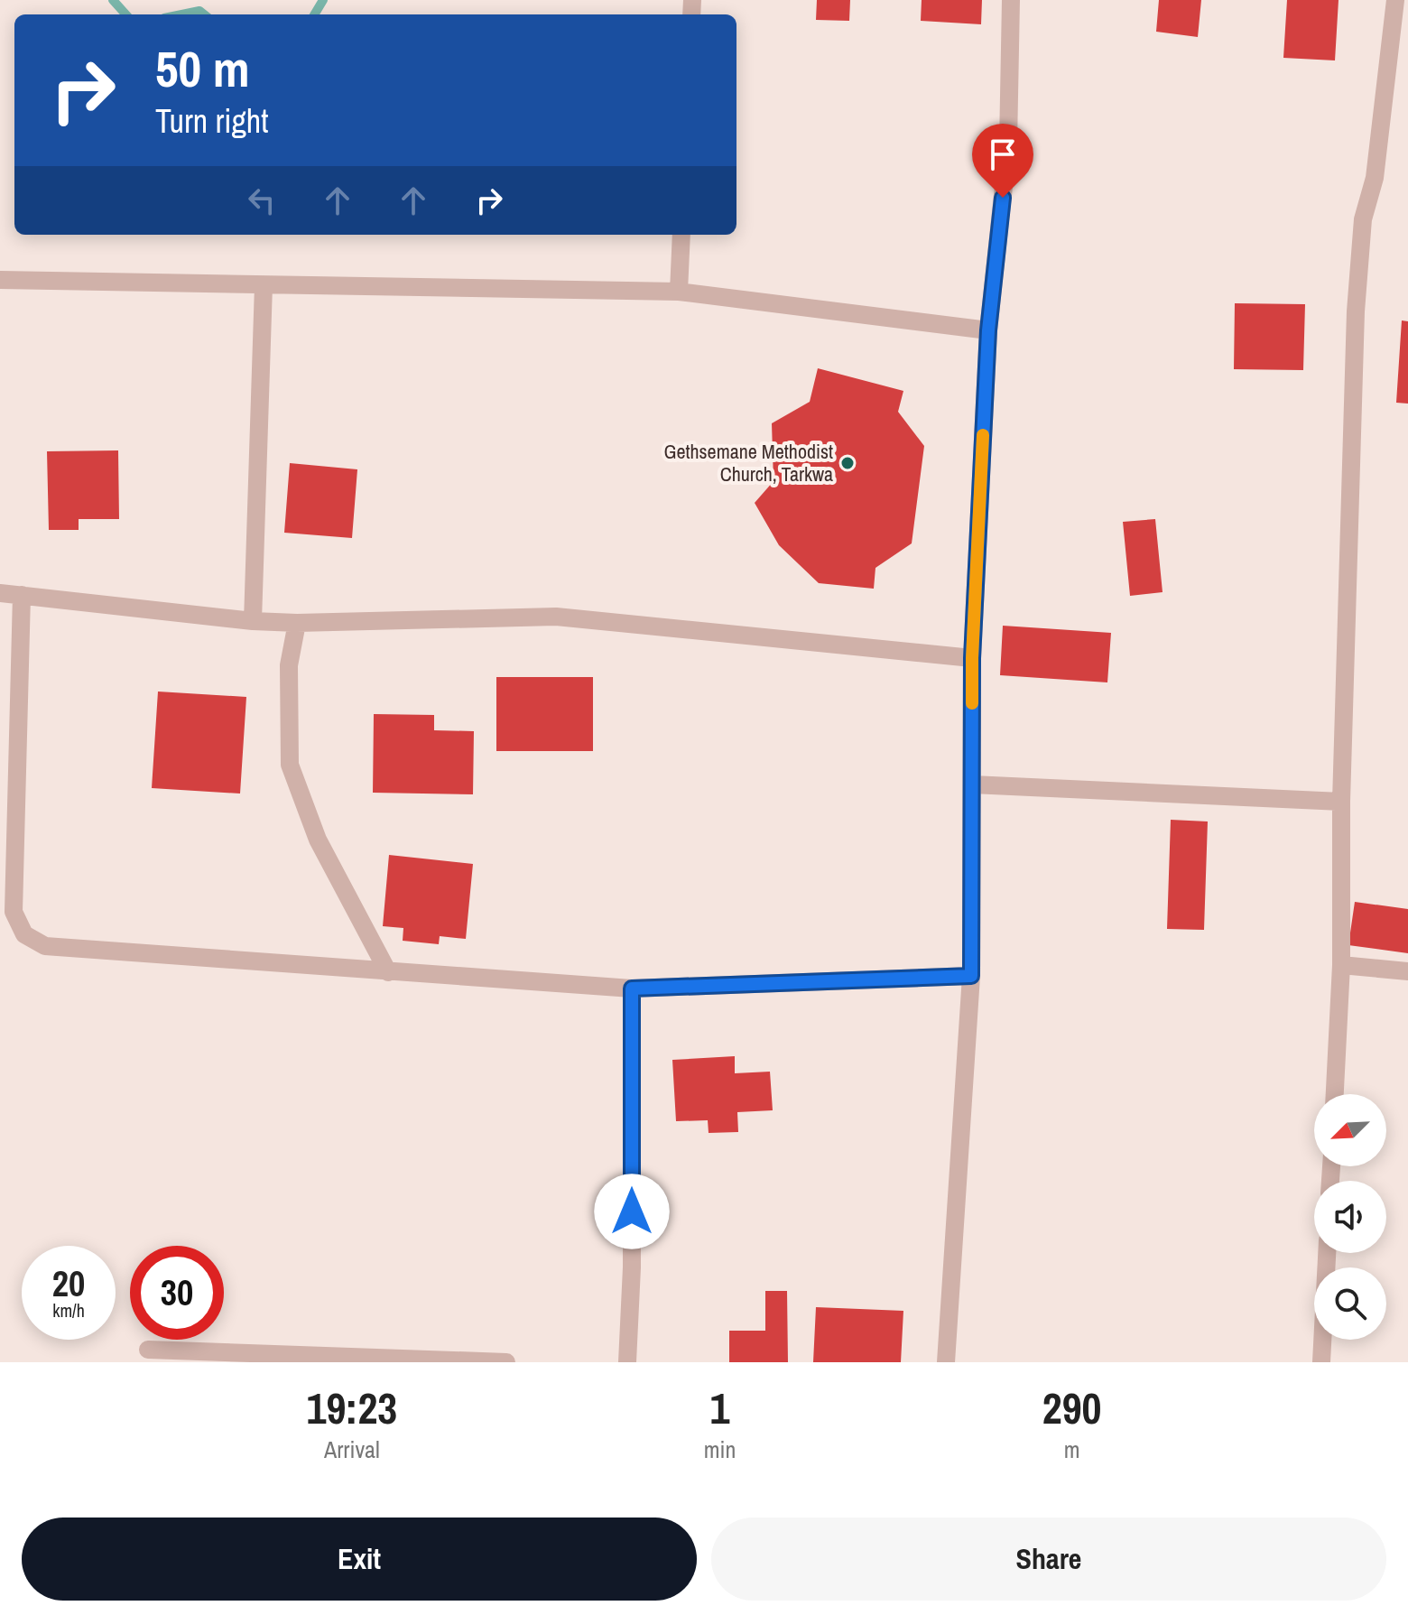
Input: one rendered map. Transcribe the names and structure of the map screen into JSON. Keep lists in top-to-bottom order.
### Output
{
  "places": ["Gethsemane Methodist Church, Tarkwa"],
  "north": "bottom left",
  "page": {
    "turn": ["50 m", "Turn right"],
    "speed": "20 km/h",
    "limit": "30",
    "eta": [
      "19:23",
      "Arrival",
      "1",
      "min",
      "290",
      "m"
    ],
    "buttons": ["Exit", "Share"]
  }
}
